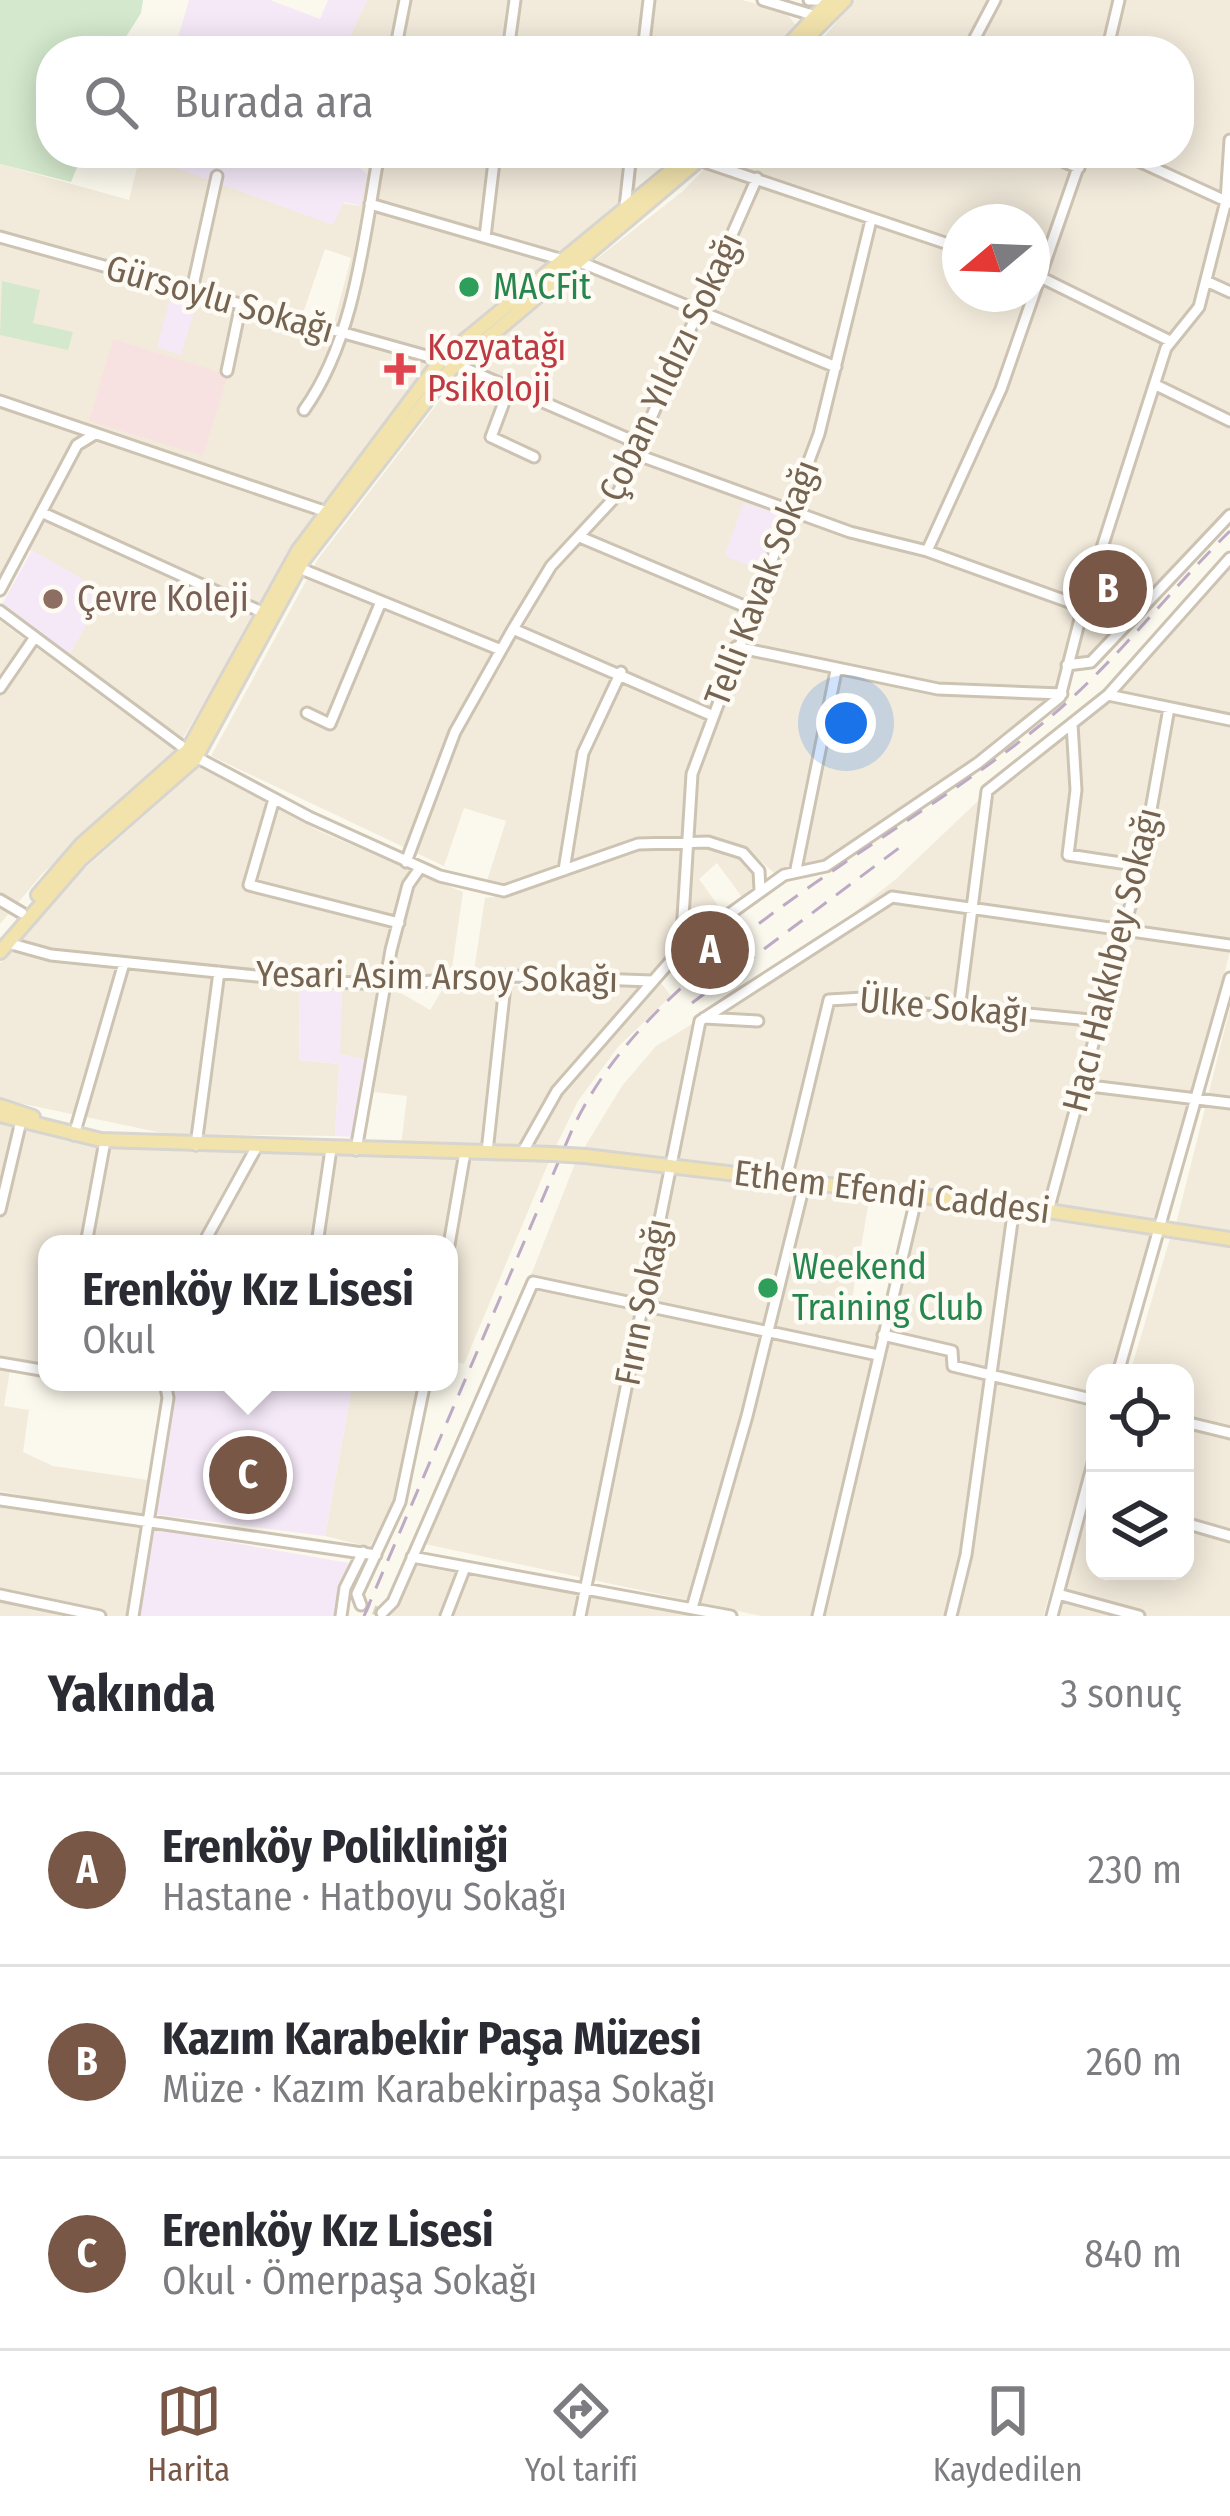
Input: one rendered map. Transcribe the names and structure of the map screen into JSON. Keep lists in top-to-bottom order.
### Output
{
  "streets": {
    "main road": ["Ethem Efendi Caddesi"],
    "street": [
      "Gürsoylu Sokağı",
      "Çoban Yıldızı Sokağı",
      "Telli Kavak Sokağı",
      "Hacı Hakkıbey Sokağı",
      "Yesari Asim Arsoy Sokağı",
      "Ülke Sokağı",
      "Fırın Sokağı"
    ]
  },
  "crossings": [
    ["Gürsoylu Sokağı", "Çoban Yıldızı Sokağı"],
    ["Gürsoylu Sokağı", "Telli Kavak Sokağı"],
    ["Hacı Hakkıbey Sokağı", "Ülke Sokağı"],
    ["Hacı Hakkıbey Sokağı", "Ethem Efendi Caddesi"],
    ["Ülke Sokağı", "Ethem Efendi Caddesi"],
    ["Ethem Efendi Caddesi", "Fırın Sokağı"]
  ],
  "places": {
    "other": ["MACFit", "Çevre Koleji", "Weekend Training Club"],
    "health": ["Kozyatağı Psikoloji"]
  },
  "north": "left",
  "page": {
    "search": "Burada ara",
    "pins": ["B", "A", "C"],
    "popup": ["Erenköy Kız Lisesi", "Okul"],
    "heading": ["Yakında", "3 sonuç"],
    "list": [
      {
        "mark": "A",
        "name": "Erenköy Polikliniği",
        "note": "Hastane · Hatboyu Sokağı",
        "value": "230 m"
      },
      {
        "mark": "B",
        "name": "Kazım Karabekir Paşa Müzesi",
        "note": "Müze · Kazım Karabekirpaşa Sokağı",
        "value": "260 m"
      },
      {
        "mark": "C",
        "name": "Erenköy Kız Lisesi",
        "note": "Okul · Ömerpaşa Sokağı",
        "value": "840 m"
      }
    ],
    "nav": ["Harita", "Yol tarifi", "Kaydedilen"]
  }
}
